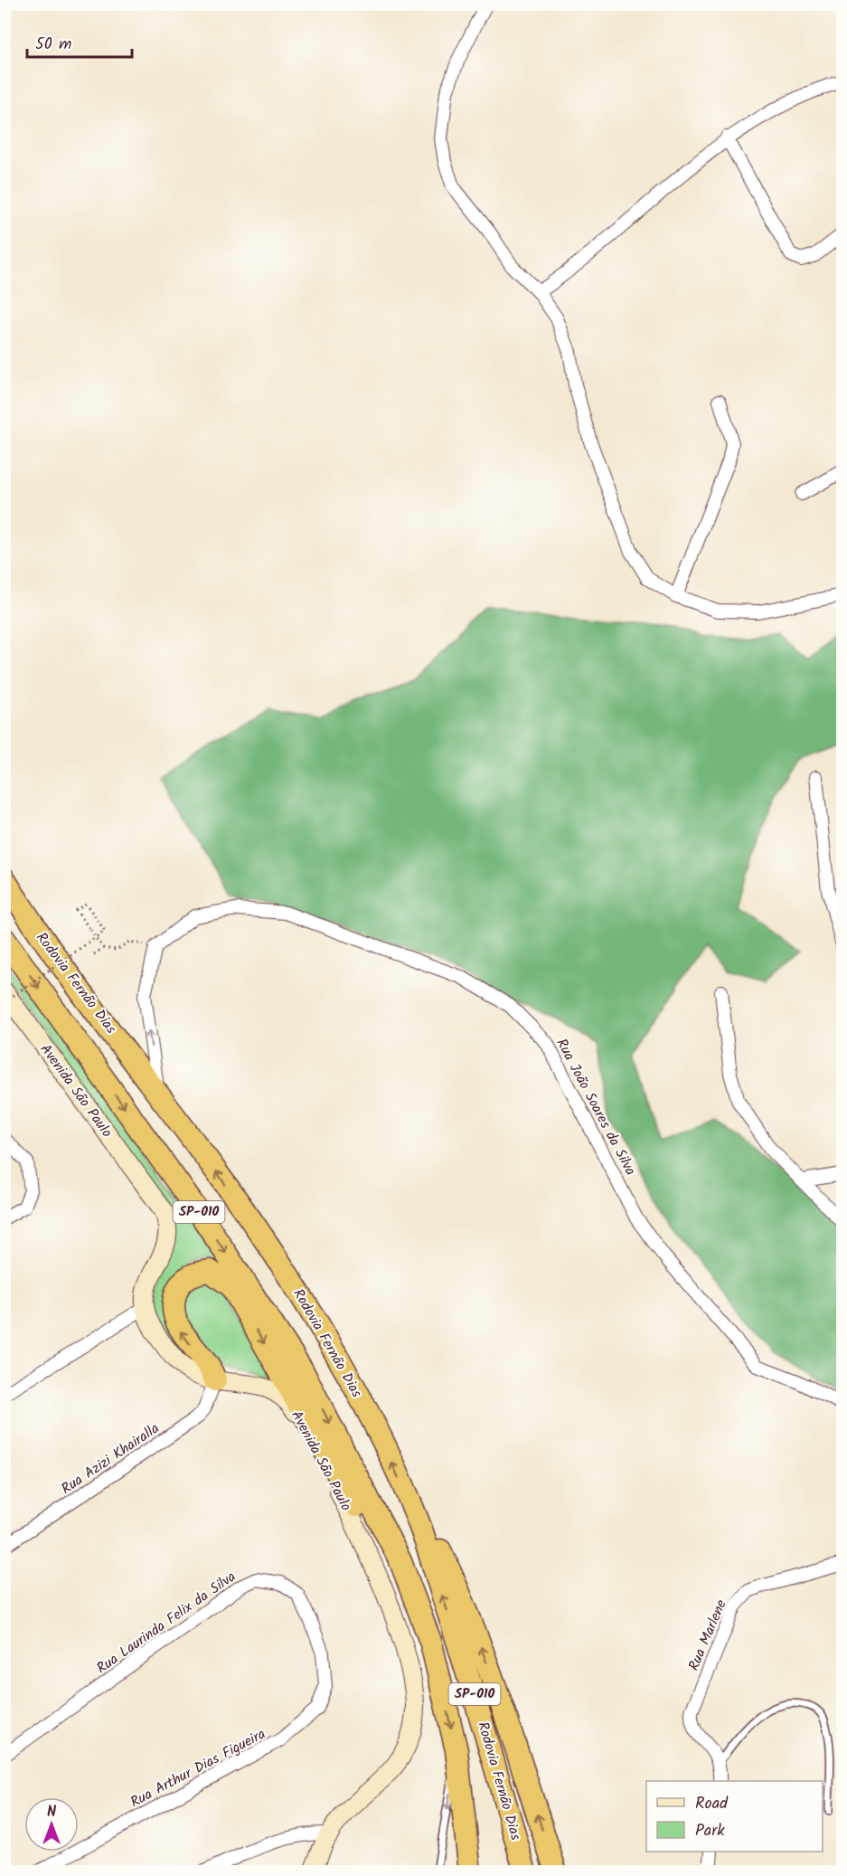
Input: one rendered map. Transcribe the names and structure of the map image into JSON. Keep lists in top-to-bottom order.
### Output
{
  "streets": {
    "highway": ["Rodovia Fernão Dias", "SP-010"],
    "street": [
      "Avenida São Paulo",
      "Rua João Soares da Silva",
      "Rua Azizi Khairalla",
      "Rua Laurinda Felix da Silva",
      "Rua Marlene",
      "Rua Arthur Dias Figueira"
    ]
  },
  "crossings": [
    ["Avenida São Paulo", "Rua Azizi Khairalla"],
    ["Rua Laurinda Felix da Silva", "Rua Arthur Dias Figueira"]
  ],
  "legend": ["Road", "Park"],
  "scale_bar": "50 m",
  "north": "top"
}
